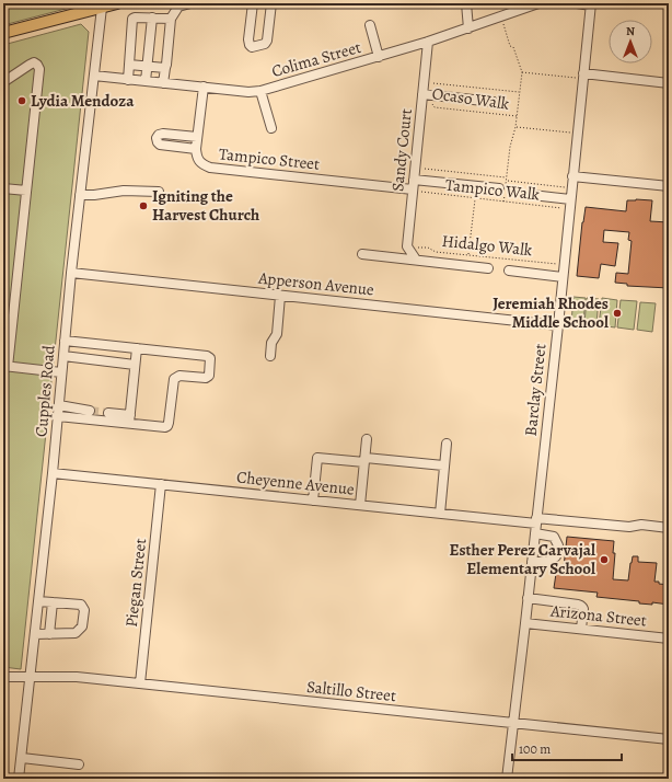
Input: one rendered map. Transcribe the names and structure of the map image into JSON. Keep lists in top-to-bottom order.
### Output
{
  "streets": {
    "street": [
      "Colima Street",
      "Sandy Court",
      "Tampico Street",
      "Apperson Avenue",
      "Barclay Street",
      "Cupples Road",
      "Cheyenne Avenue",
      "Piegan Street",
      "Arizona Street",
      "Saltillo Street"
    ],
    "path": ["Ocaso Walk", "Tampico Walk", "Hidalgo Walk"]
  },
  "crossings": [
    ["Colima Street", "Sandy Court"],
    ["Colima Street", "Tampico Street"],
    ["Colima Street", "Cupples Road"],
    ["Ocaso Walk", "Sandy Court"],
    ["Ocaso Walk", "Barclay Street"],
    ["Sandy Court", "Tampico Street"],
    ["Sandy Court", "Tampico Walk"],
    ["Sandy Court", "Hidalgo Walk"],
    ["Tampico Street", "Tampico Walk"],
    ["Tampico Walk", "Barclay Street"],
    ["Hidalgo Walk", "Barclay Street"],
    ["Apperson Avenue", "Barclay Street"],
    ["Apperson Avenue", "Cupples Road"],
    ["Barclay Street", "Cheyenne Avenue"],
    ["Barclay Street", "Arizona Street"],
    ["Barclay Street", "Saltillo Street"],
    ["Cupples Road", "Cheyenne Avenue"],
    ["Cupples Road", "Saltillo Street"],
    ["Cheyenne Avenue", "Piegan Street"],
    ["Piegan Street", "Saltillo Street"]
  ],
  "places": [
    "Lydia Mendoza",
    "Igniting the Harvest Church",
    "Jeremiah Rhodes Middle School",
    "Esther Perez Carvajal Elementary School"
  ],
  "scale_bar": "100 m",
  "north": "top"
}
